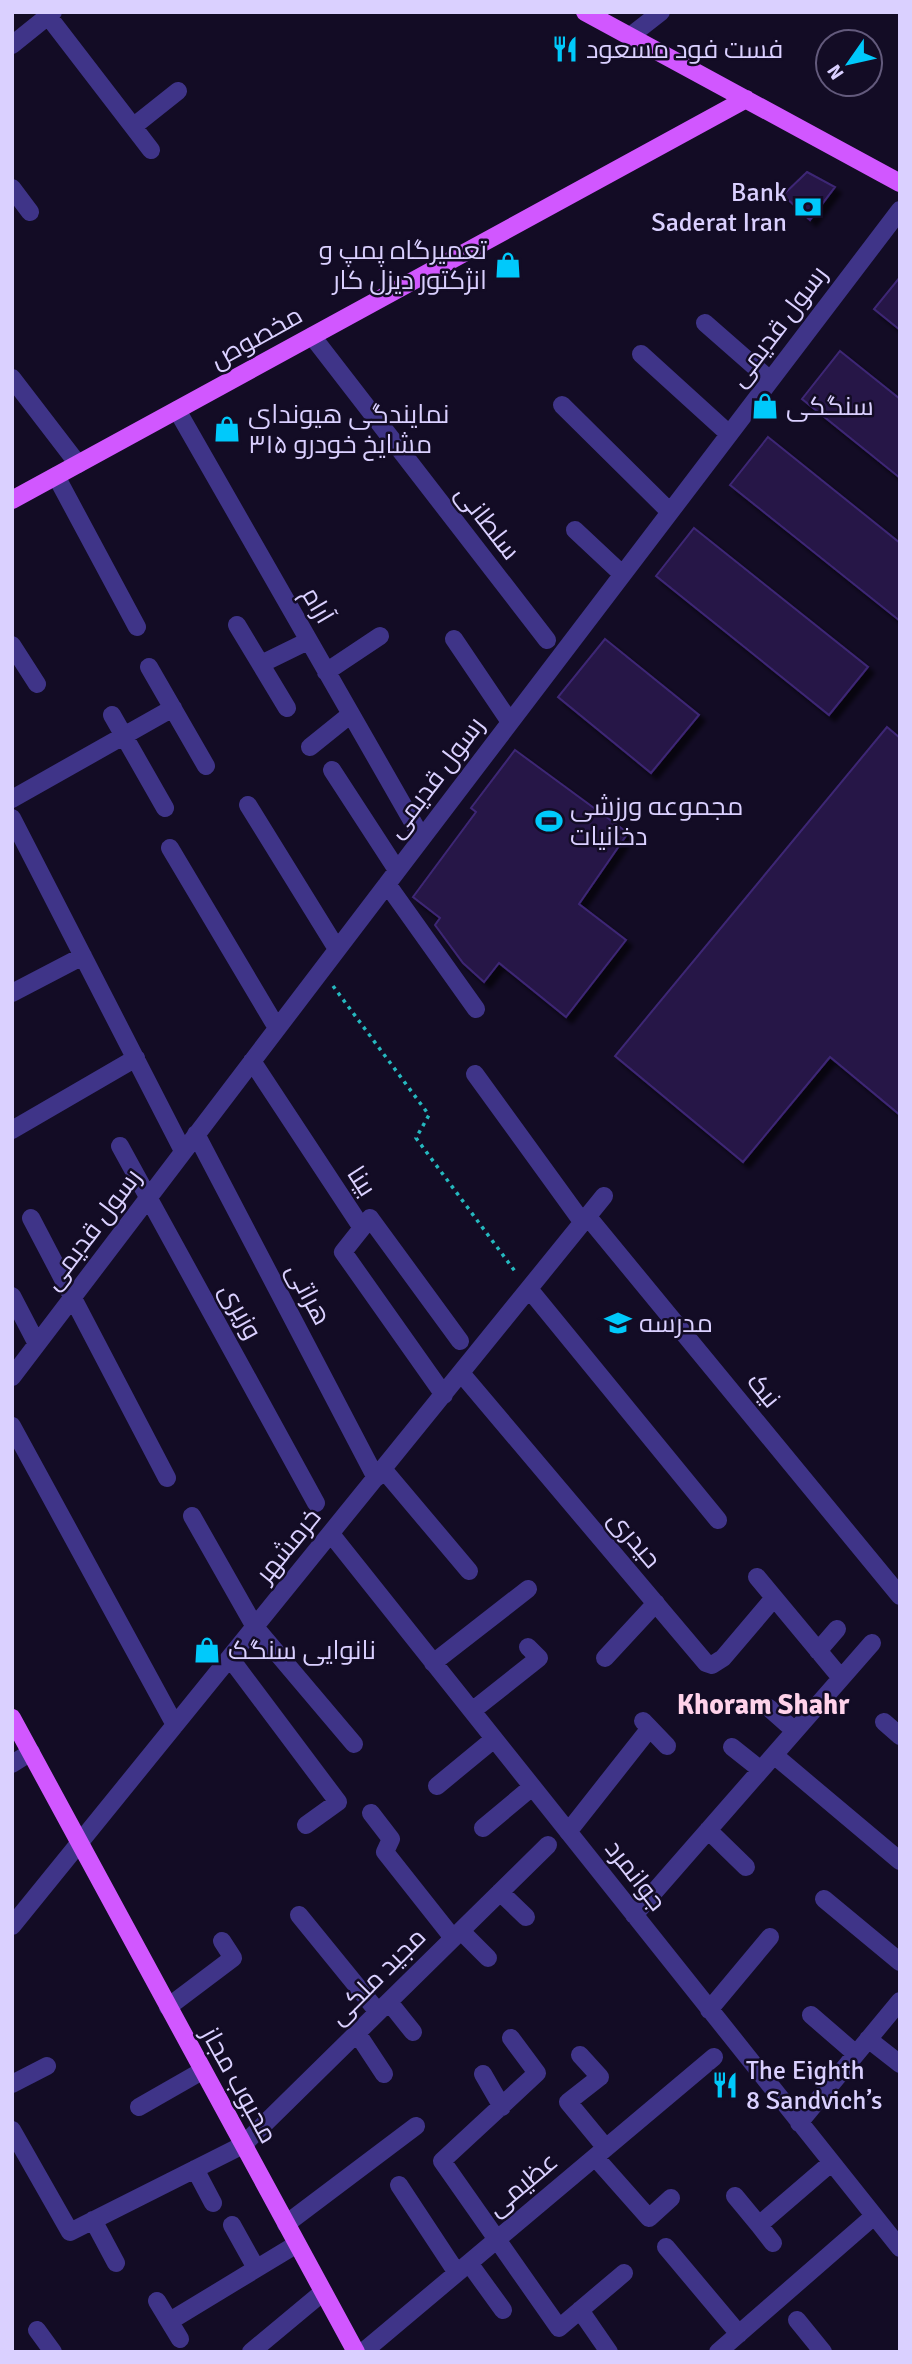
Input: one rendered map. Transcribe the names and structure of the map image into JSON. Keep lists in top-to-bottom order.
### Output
{
  "streets": {
    "main road": ["مخصوص", "محبوب مجاز"],
    "street": [
      "رسول قدیمی",
      "سلطانی",
      "آرام",
      "بینا",
      "هراتی",
      "وزیری",
      "نیک",
      "حیدری",
      "خرمشهر",
      "جوانمرد",
      "مجید ملکی",
      "عظیمی"
    ]
  },
  "crossings": [
    ["رسول قدیمی", "بینا"],
    ["رسول قدیمی", "هراتی"],
    ["رسول قدیمی", "وزیری"],
    ["مخصوص", "سلطانی"],
    ["مخصوص", "آرام"],
    ["بینا", "خرمشهر"],
    ["هراتی", "خرمشهر"],
    ["نیک", "خرمشهر"],
    ["حیدری", "خرمشهر"],
    ["خرمشهر", "جوانمرد"],
    ["خرمشهر", "محبوب مجاز"],
    ["مجید ملکی", "محبوب مجاز"]
  ],
  "districts": ["Khoram Shahr"],
  "places": {
    "restaurant": ["فست فود مسعود", "The Eighth 8 Sandvich’s"],
    "bank": ["Bank Saderat Iran"],
    "shop": [
      "تعمیرگاه پمپ و انژکتور دیزل کار",
      "سنگکی",
      "نمایندگی هیوندای ۳۱۵ مشایخ خودرو",
      "نانوایی سنگک"
    ],
    "sports": ["مجموعه ورزشی دخانیات"],
    "school or university": ["مدرسه"]
  },
  "north": "bottom left"
}
